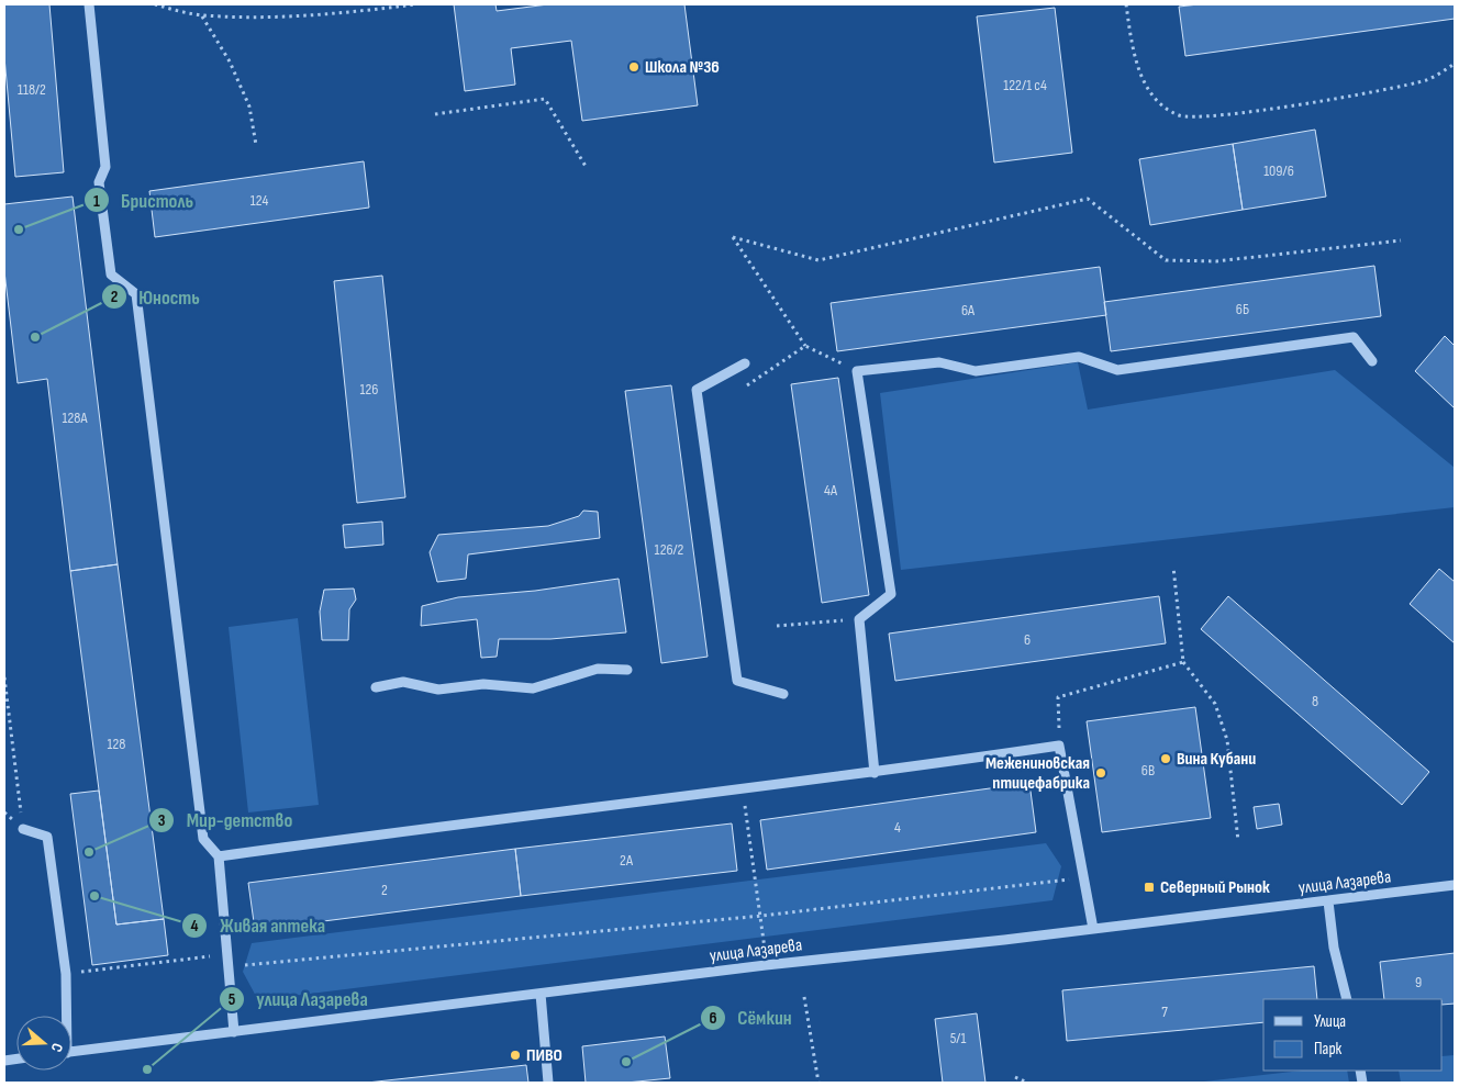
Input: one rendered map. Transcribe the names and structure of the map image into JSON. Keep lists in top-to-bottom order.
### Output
{
  "streets": {
    "street": ["улица Лазарева"]
  },
  "places": {
    "other": [
      "Школа №36",
      "Бристоль",
      "Юность",
      "Вина Кубани",
      "Межениновская птицефабрика",
      "Мир-детство",
      "Живая аптека",
      "ПИВО",
      "Сёмкин",
      "улица Лазарева"
    ],
    "transit": ["Северный Рынок"]
  },
  "house_numbers": [
    "122/1 с4",
    "118/2",
    "109/6",
    "124",
    "6Б",
    "6А",
    "126",
    "128А",
    "4А",
    "126/2",
    "6",
    "8",
    "128",
    "6В",
    "4",
    "2А",
    "2",
    "9",
    "7",
    "5/1"
  ],
  "legend": ["Улица", "Парк"],
  "north": "right"
}
